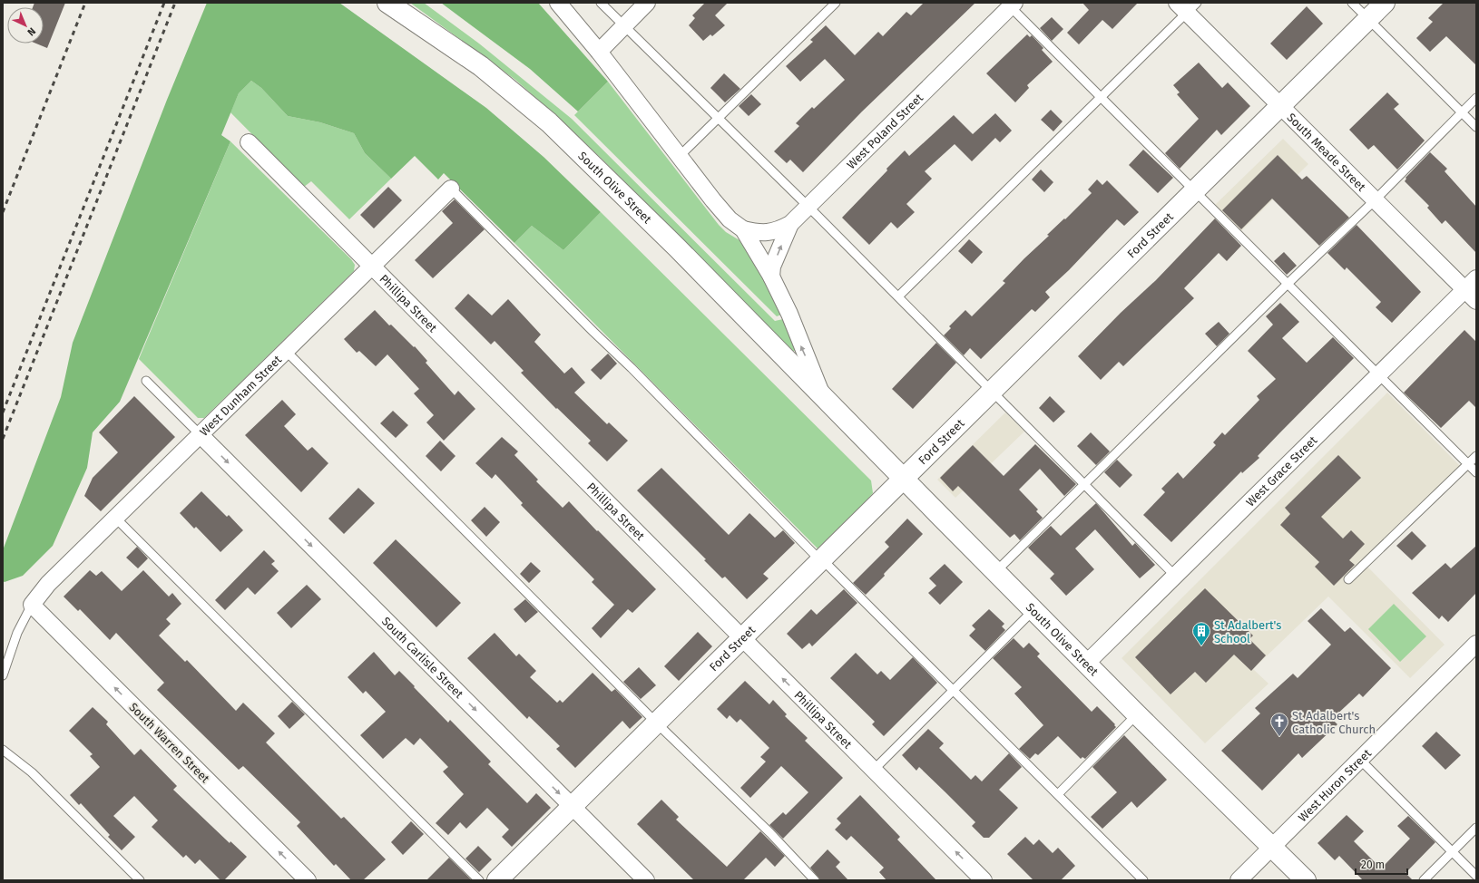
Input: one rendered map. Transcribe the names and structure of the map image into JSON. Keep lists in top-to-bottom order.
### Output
{
  "streets": {
    "street": [
      "West Poland Street",
      "South Meade Street",
      "South Olive Street",
      "Ford Street",
      "Phillipa Street",
      "West Dunham Street",
      "West Grace Street",
      "South Carlisle Street",
      "South Warren Street",
      "West Huron Street"
    ]
  },
  "crossings": [
    ["West Poland Street", "South Olive Street"],
    ["South Meade Street", "Ford Street"],
    ["South Meade Street", "West Grace Street"],
    ["South Olive Street", "Ford Street"],
    ["South Olive Street", "West Grace Street"],
    ["South Olive Street", "West Huron Street"],
    ["Ford Street", "Phillipa Street"],
    ["Ford Street", "South Carlisle Street"],
    ["Phillipa Street", "West Dunham Street"],
    ["West Dunham Street", "South Carlisle Street"],
    ["West Dunham Street", "South Warren Street"]
  ],
  "one_way": ["South Carlisle Street", "South Warren Street"],
  "places": {
    "building": ["St Adalbert's School"],
    "church": ["St Adalbert's Catholic Church"]
  },
  "scale_bar": "20 m",
  "north": "bottom right"
}
